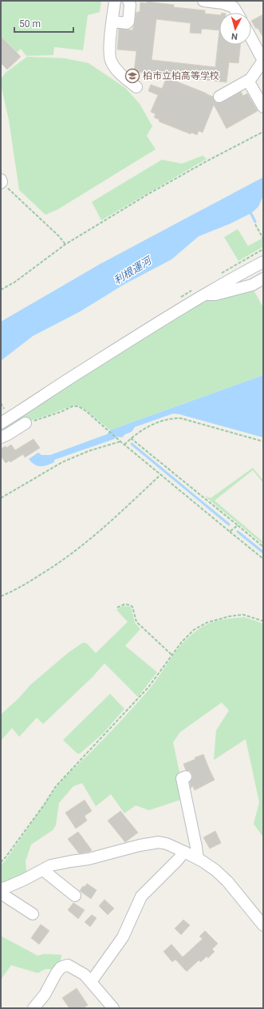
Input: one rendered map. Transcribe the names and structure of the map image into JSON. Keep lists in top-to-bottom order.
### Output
{
  "water": ["利根運河"],
  "places": {
    "school or university": ["柏市立柏高等学校"]
  },
  "scale_bar": "50 m",
  "north": "bottom"
}
